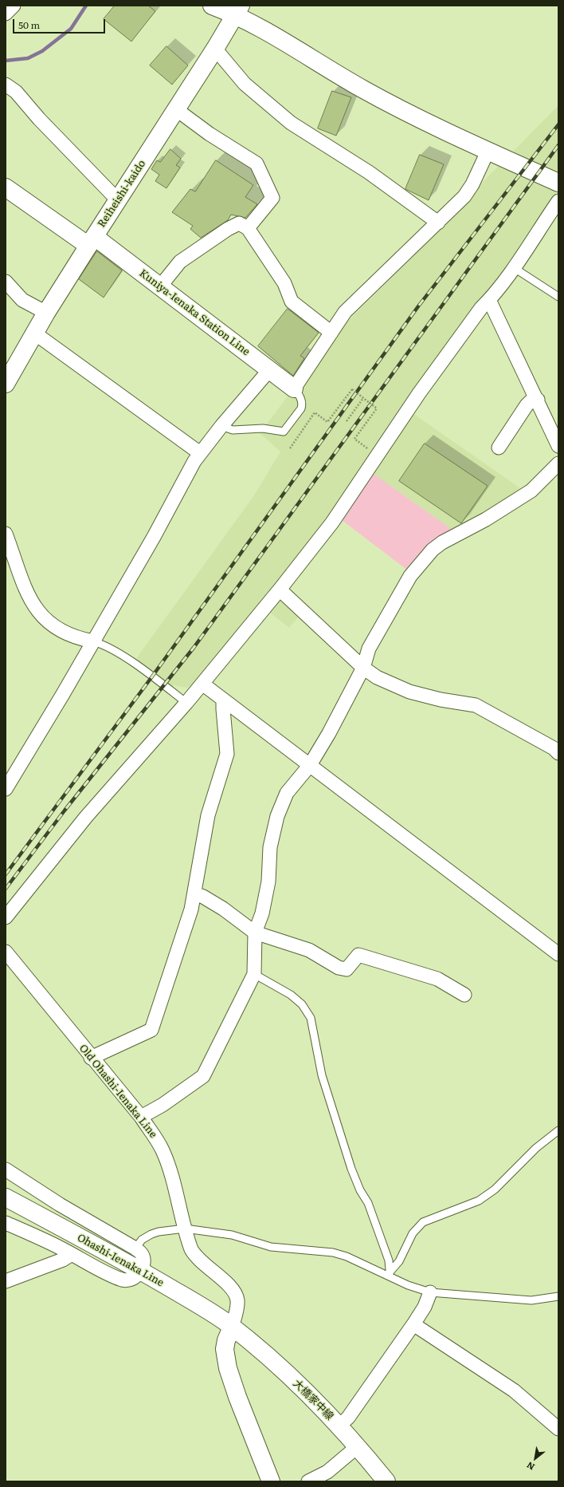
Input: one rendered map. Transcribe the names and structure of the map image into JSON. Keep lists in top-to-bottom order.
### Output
{
  "streets": {
    "main road": [
      "Reiheishi-kaido",
      "Kuniya-Ienaka Station Line",
      "Ohashi-Ienaka Line",
      "大橋家中線"
    ],
    "street": ["Old Ohashi-Ienaka Line"]
  },
  "crossings": [
    ["Reiheishi-kaido", "Kuniya-Ienaka Station Line"],
    ["Old Ohashi-Ienaka Line", "Ohashi-Ienaka Line"],
    ["Old Ohashi-Ienaka Line", "大橋家中線"],
    ["Ohashi-Ienaka Line", "大橋家中線"]
  ],
  "scale_bar": "50 m",
  "north": "bottom left"
}
